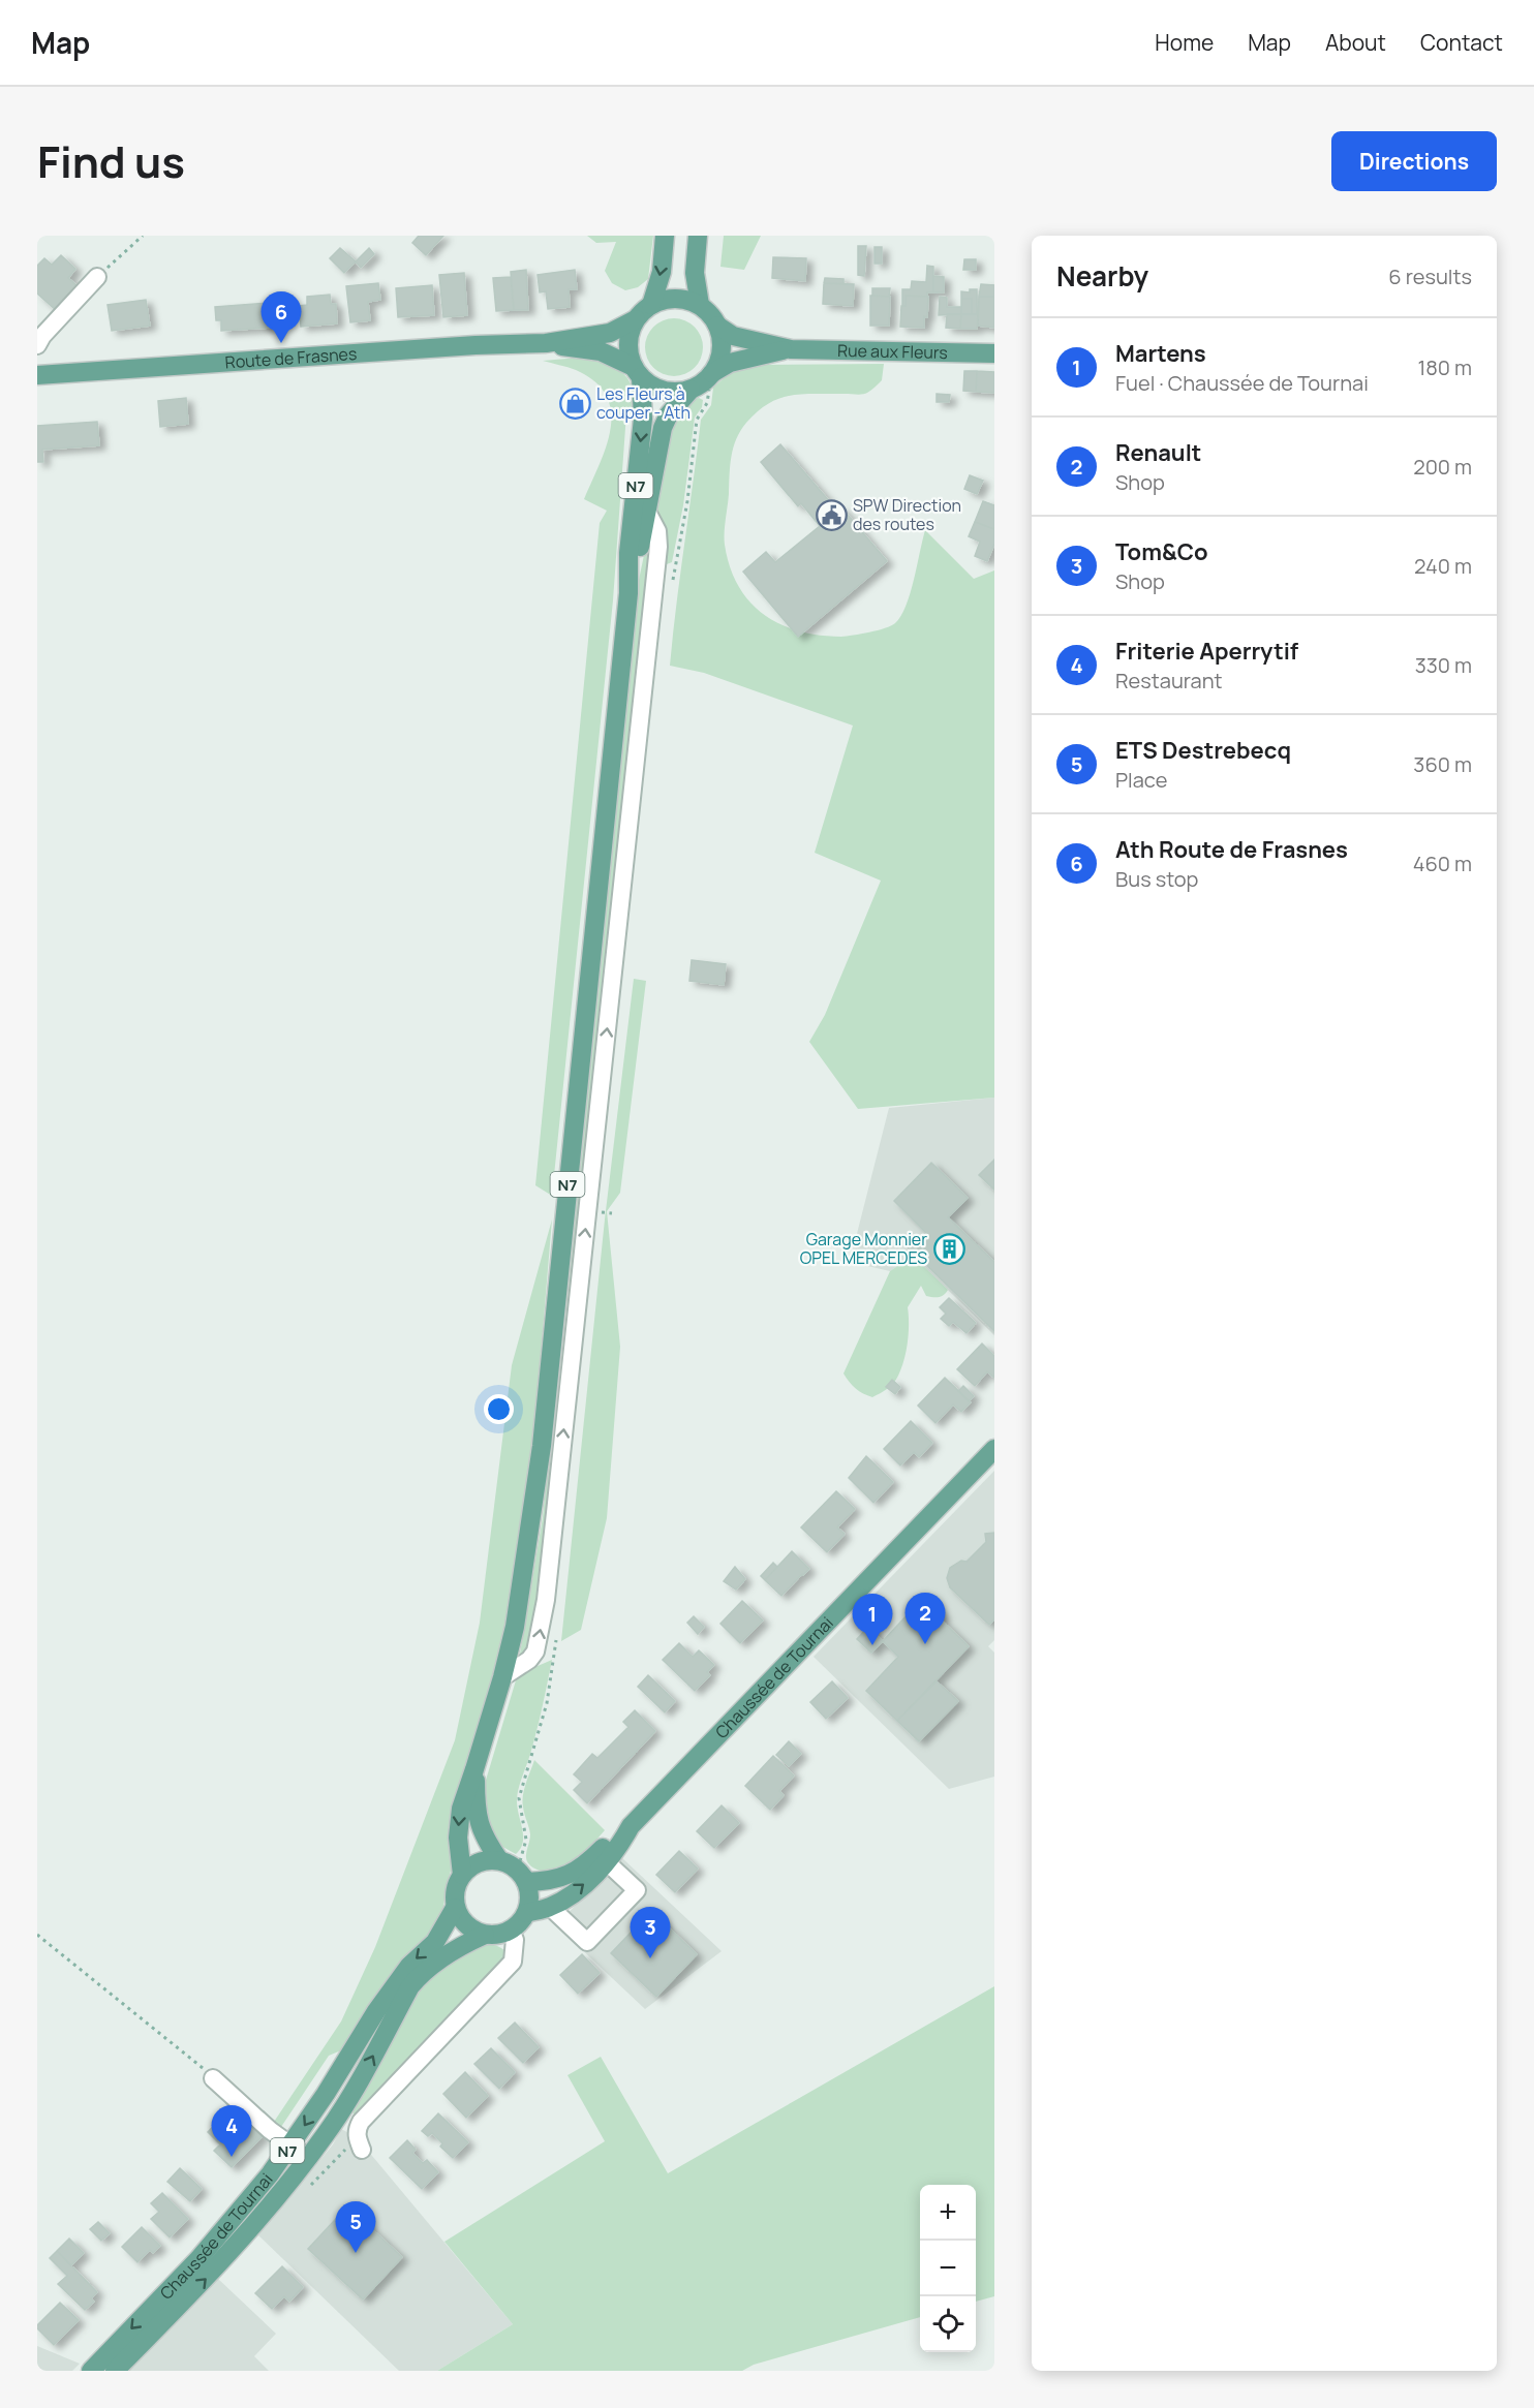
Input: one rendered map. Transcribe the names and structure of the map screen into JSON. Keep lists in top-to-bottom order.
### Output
{
  "streets": {
    "main road": [
      "Rue aux Fleurs",
      "Route de Frasnes",
      "N7",
      "Chaussée de Tournai"
    ]
  },
  "crossings": [
    ["Rue aux Fleurs", "Route de Frasnes"],
    ["Rue aux Fleurs", "N7"],
    ["Route de Frasnes", "N7"],
    ["N7", "Chaussée de Tournai"]
  ],
  "places": {
    "shop": ["Les Fleurs à couper - Ath"],
    "public building": ["SPW Direction des routes"],
    "building": ["Garage Monnier OPEL MERCEDES"]
  },
  "page": {
    "header": "Map",
    "nav": [
      "Home",
      "Map",
      "About",
      "Contact"
    ],
    "title": "Find us",
    "buttons": "Directions",
    "heading": ["Nearby", "6 results"],
    "pins": [
      "6",
      "2",
      "1",
      "3",
      "4",
      "5"
    ],
    "list": [
      {
        "mark": "1",
        "name": "Martens",
        "note": "Fuel · Chaussée de Tournai",
        "value": "180 m"
      },
      {
        "mark": "2",
        "name": "Renault",
        "note": "Shop",
        "value": "200 m"
      },
      {
        "mark": "3",
        "name": "Tom&Co",
        "note": "Shop",
        "value": "240 m"
      },
      {
        "mark": "4",
        "name": "Friterie Aperrytif",
        "note": "Restaurant",
        "value": "330 m"
      },
      {
        "mark": "5",
        "name": "ETS Destrebecq",
        "note": "Place",
        "value": "360 m"
      },
      {
        "mark": "6",
        "name": "Ath Route de Frasnes",
        "note": "Bus stop",
        "value": "460 m"
      }
    ],
    "map_buttons": ["+", "−"]
  }
}
